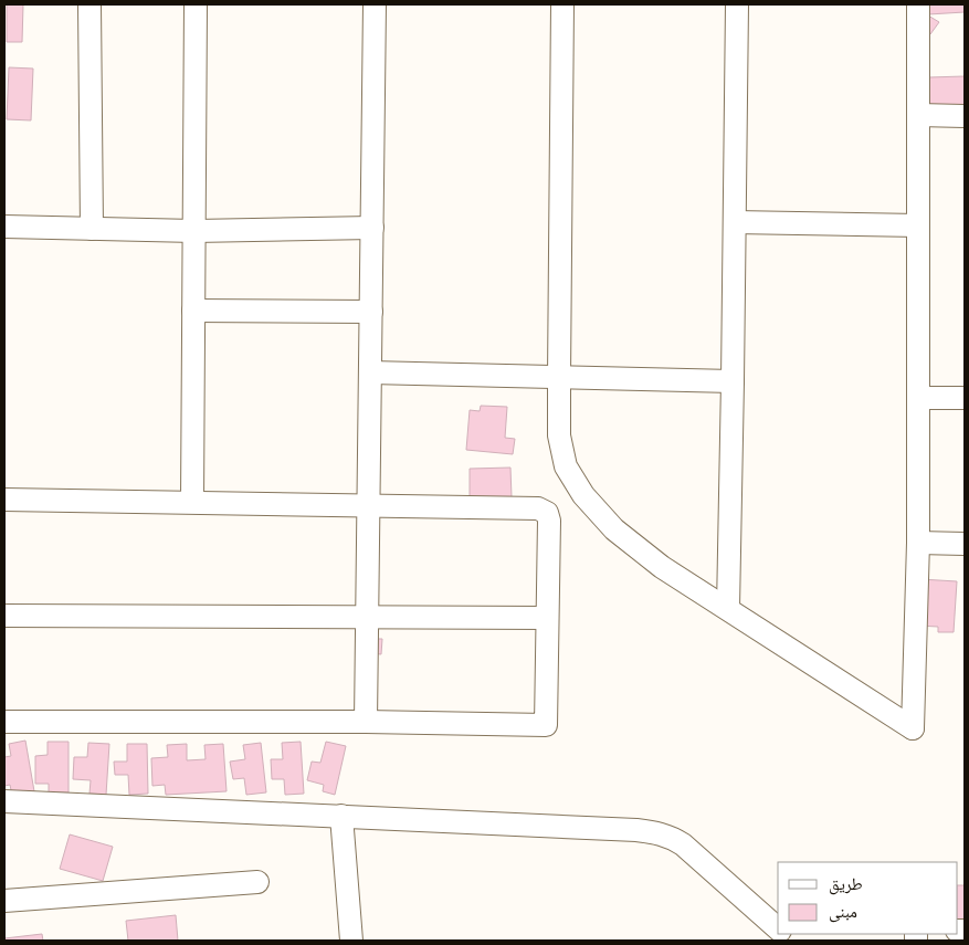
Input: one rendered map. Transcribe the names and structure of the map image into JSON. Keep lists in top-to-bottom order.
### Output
{
  "legend": ["طريق", "مبنى"]
}
